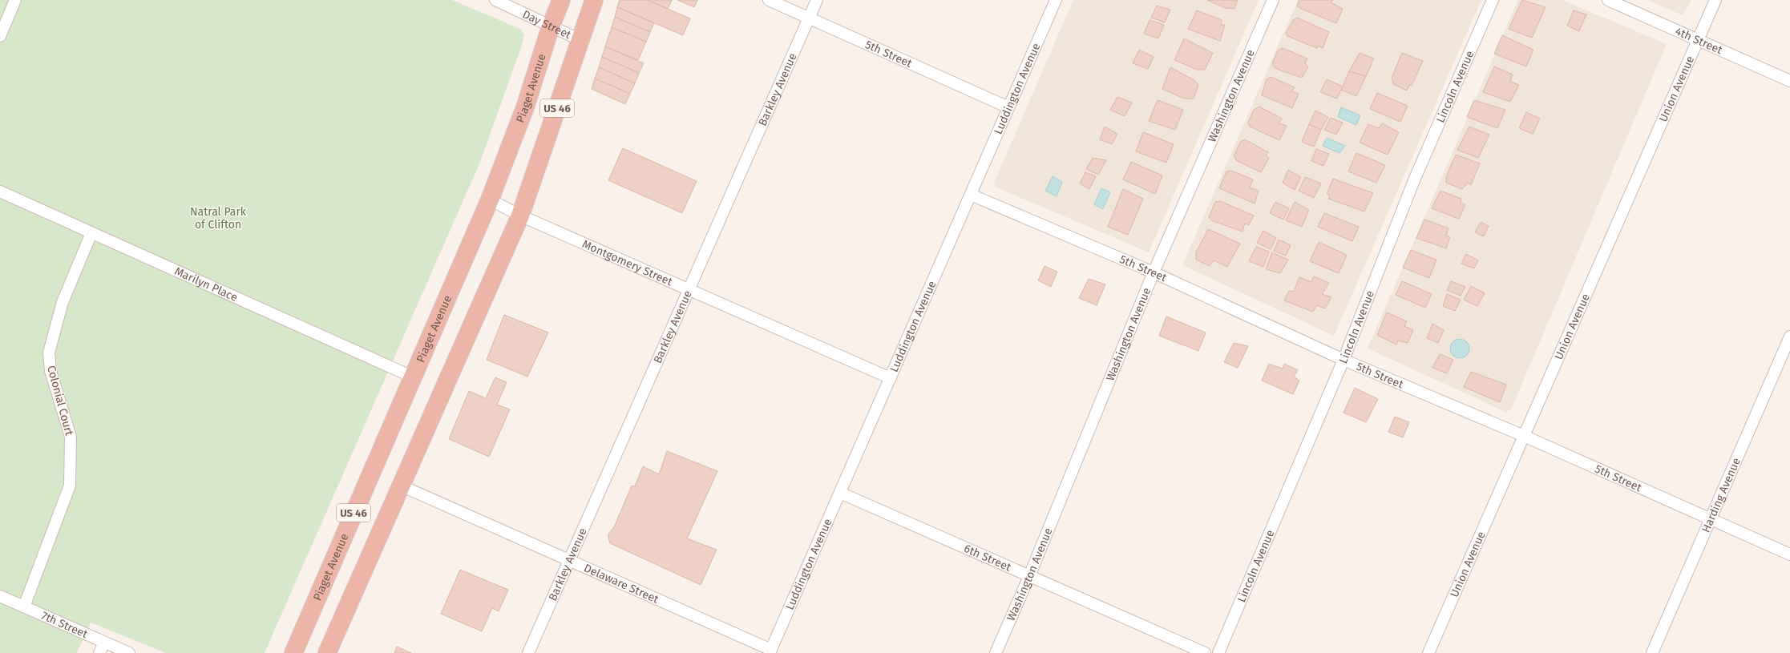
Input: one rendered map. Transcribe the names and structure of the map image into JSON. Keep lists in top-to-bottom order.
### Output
{
  "streets": {
    "highway": ["Piaget Avenue", "US 46"],
    "street": [
      "Day Street",
      "4th Street",
      "5th Street",
      "Lincoln Avenue",
      "Barkley Avenue",
      "Luddington Avenue",
      "Union Avenue",
      "Washington Avenue",
      "Montgomery Street",
      "Marilyn Place",
      "Colonial Court",
      "Harding Avenue",
      "6th Street",
      "Delaware Street",
      "7th Street"
    ]
  },
  "crossings": [
    ["Day Street", "Piaget Avenue"],
    ["Day Street", "US 46"],
    ["4th Street", "Union Avenue"],
    ["5th Street", "Lincoln Avenue"],
    ["5th Street", "Barkley Avenue"],
    ["5th Street", "Luddington Avenue"],
    ["5th Street", "Union Avenue"],
    ["5th Street", "Washington Avenue"],
    ["5th Street", "Harding Avenue"],
    ["Piaget Avenue", "Montgomery Street"],
    ["Piaget Avenue", "Marilyn Place"],
    ["Barkley Avenue", "Montgomery Street"],
    ["Barkley Avenue", "Delaware Street"],
    ["Luddington Avenue", "Montgomery Street"],
    ["Luddington Avenue", "6th Street"],
    ["Luddington Avenue", "Delaware Street"],
    ["Washington Avenue", "6th Street"],
    ["US 46", "Montgomery Street"],
    ["US 46", "Delaware Street"],
    ["Marilyn Place", "Colonial Court"],
    ["Colonial Court", "7th Street"]
  ],
  "parks": ["Natral Park of Clifton"]
}
